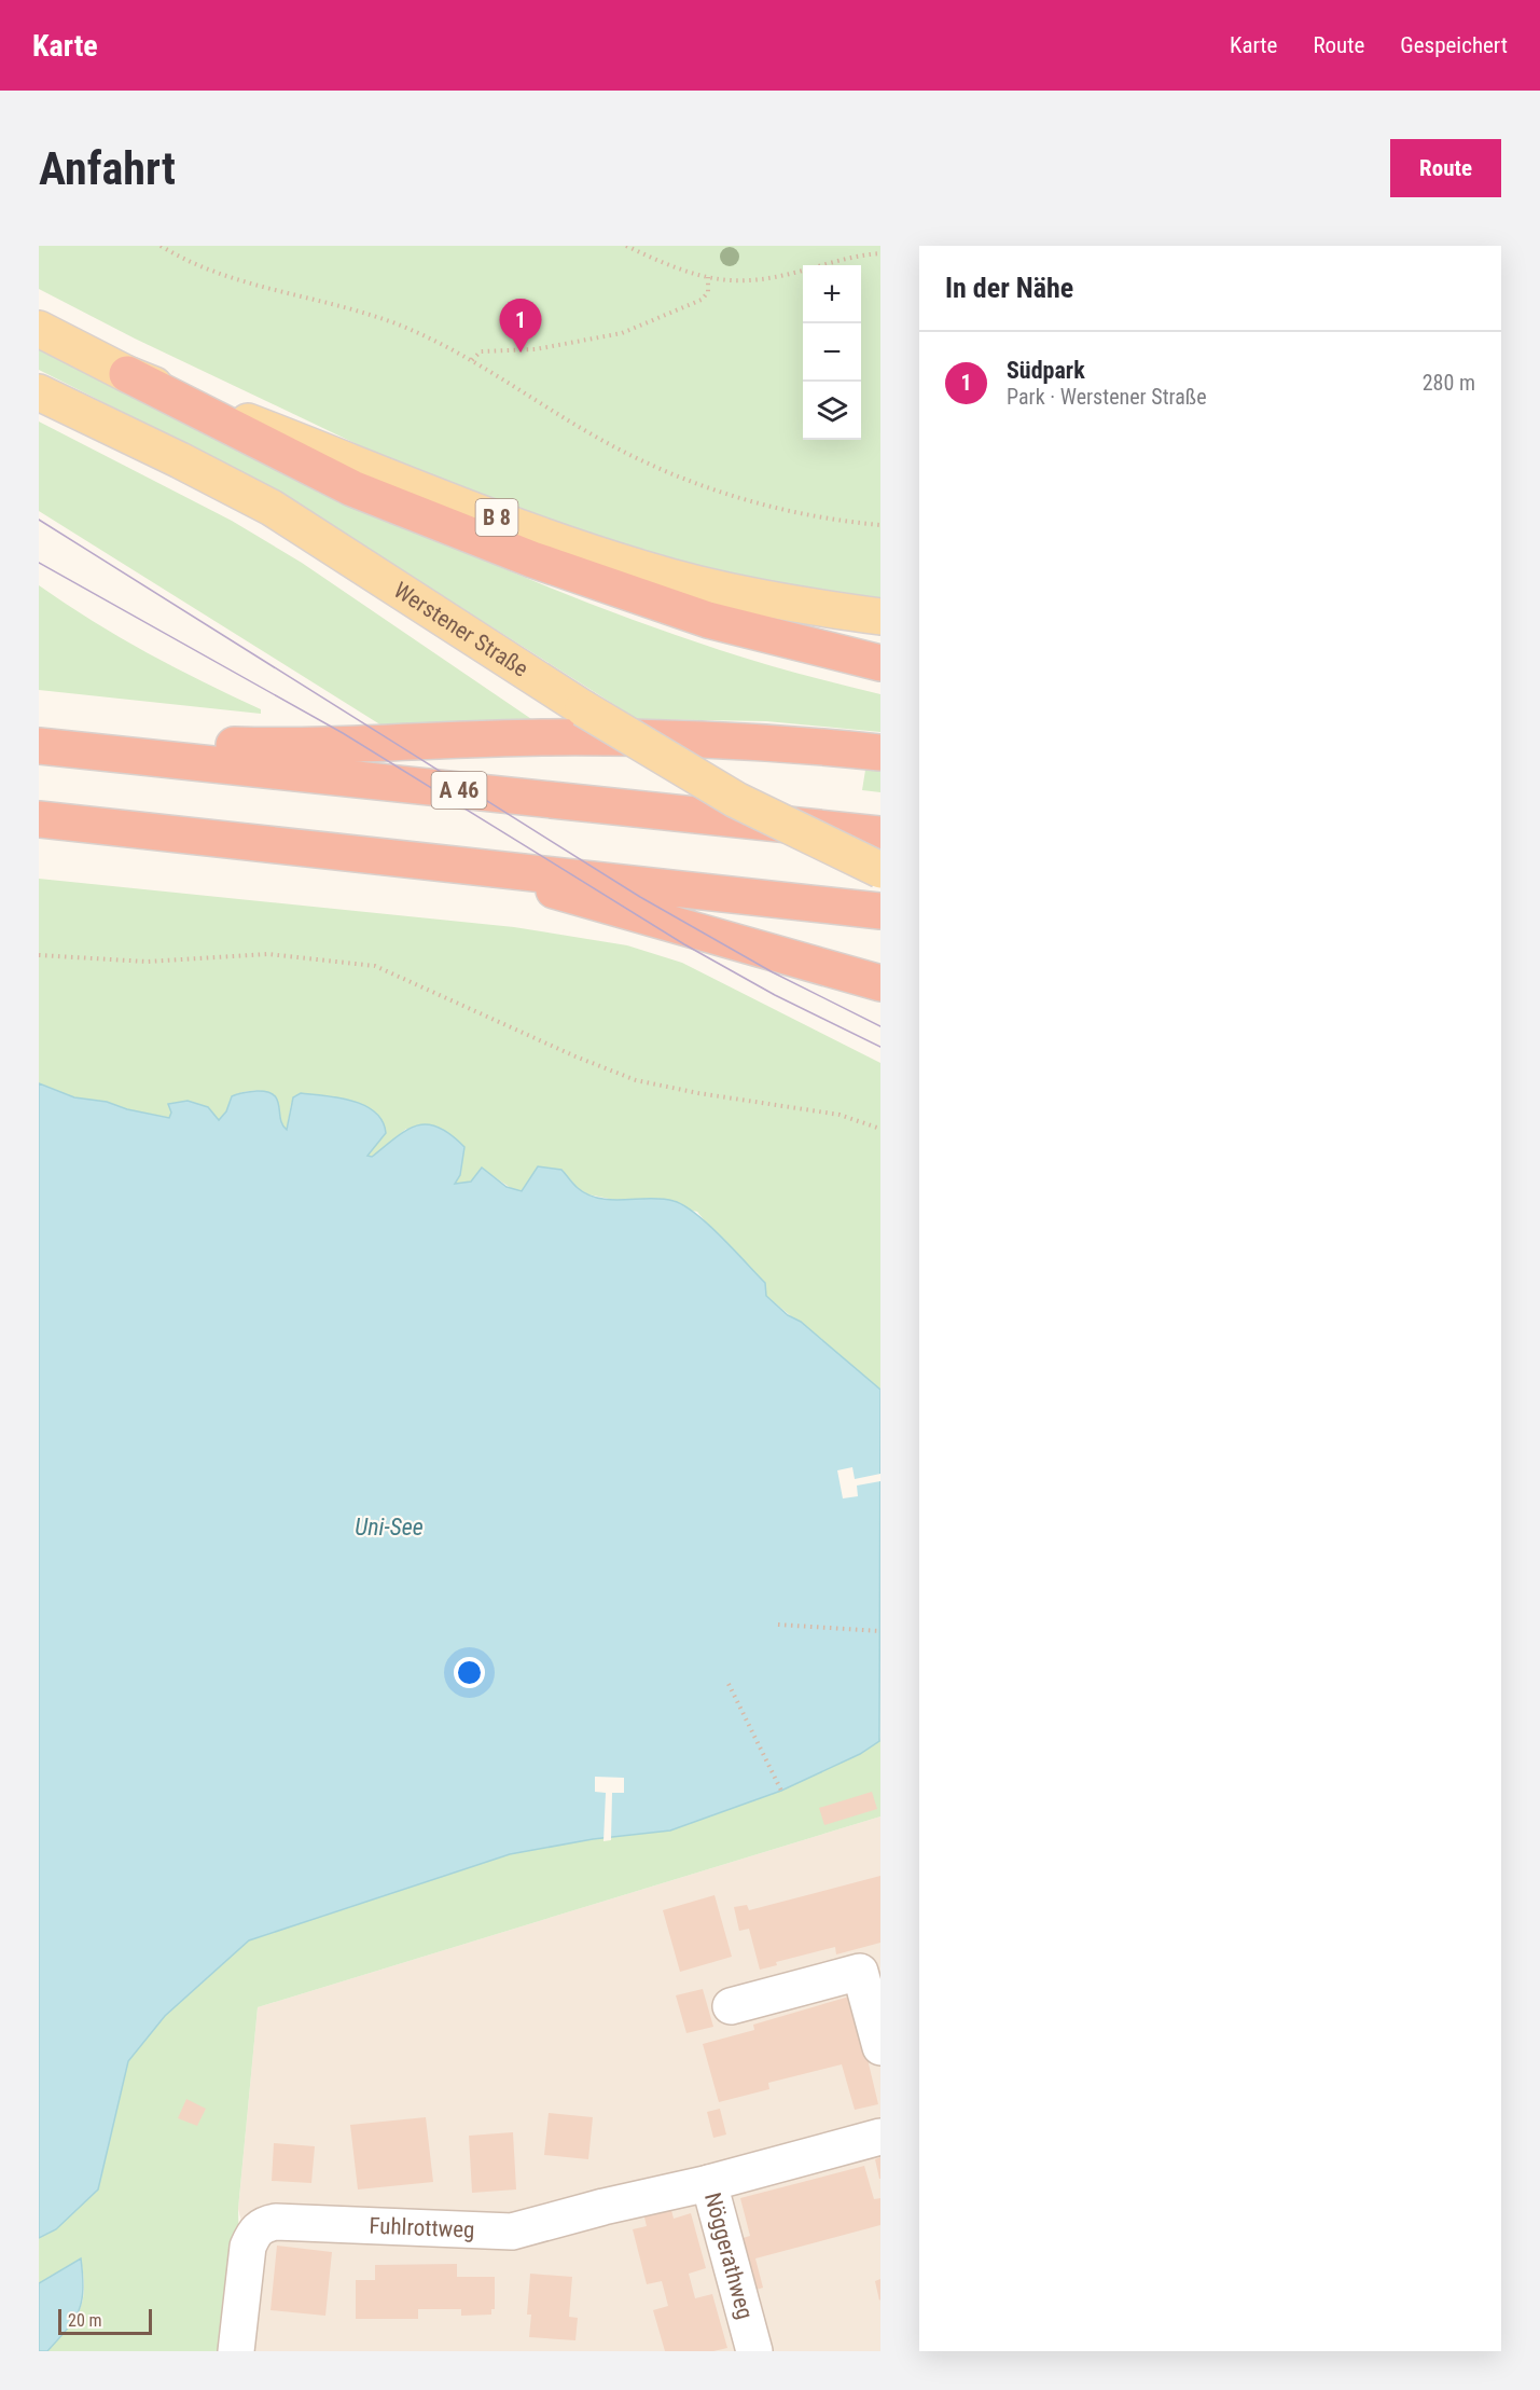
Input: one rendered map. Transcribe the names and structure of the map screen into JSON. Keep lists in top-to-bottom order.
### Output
{
  "streets": {
    "highway": ["A 46"],
    "main road": ["B 8", "Werstener Straße"],
    "street": ["Fuhlrottweg", "Nöggerathweg"]
  },
  "crossings": [
    ["Fuhlrottweg", "Nöggerathweg"]
  ],
  "water": ["Uni-See"],
  "scale_bar": "20 m",
  "page": {
    "header": "Karte",
    "nav": ["Karte", "Route", "Gespeichert"],
    "buttons": "Route",
    "title": "Anfahrt",
    "heading": "In der Nähe",
    "map_buttons": ["+", "−"],
    "pins": "1",
    "list": [
      {
        "mark": "1",
        "name": "Südpark",
        "note": "Park · Werstener Straße",
        "value": "280 m"
      }
    ],
    "scale": "20 m"
  }
}
